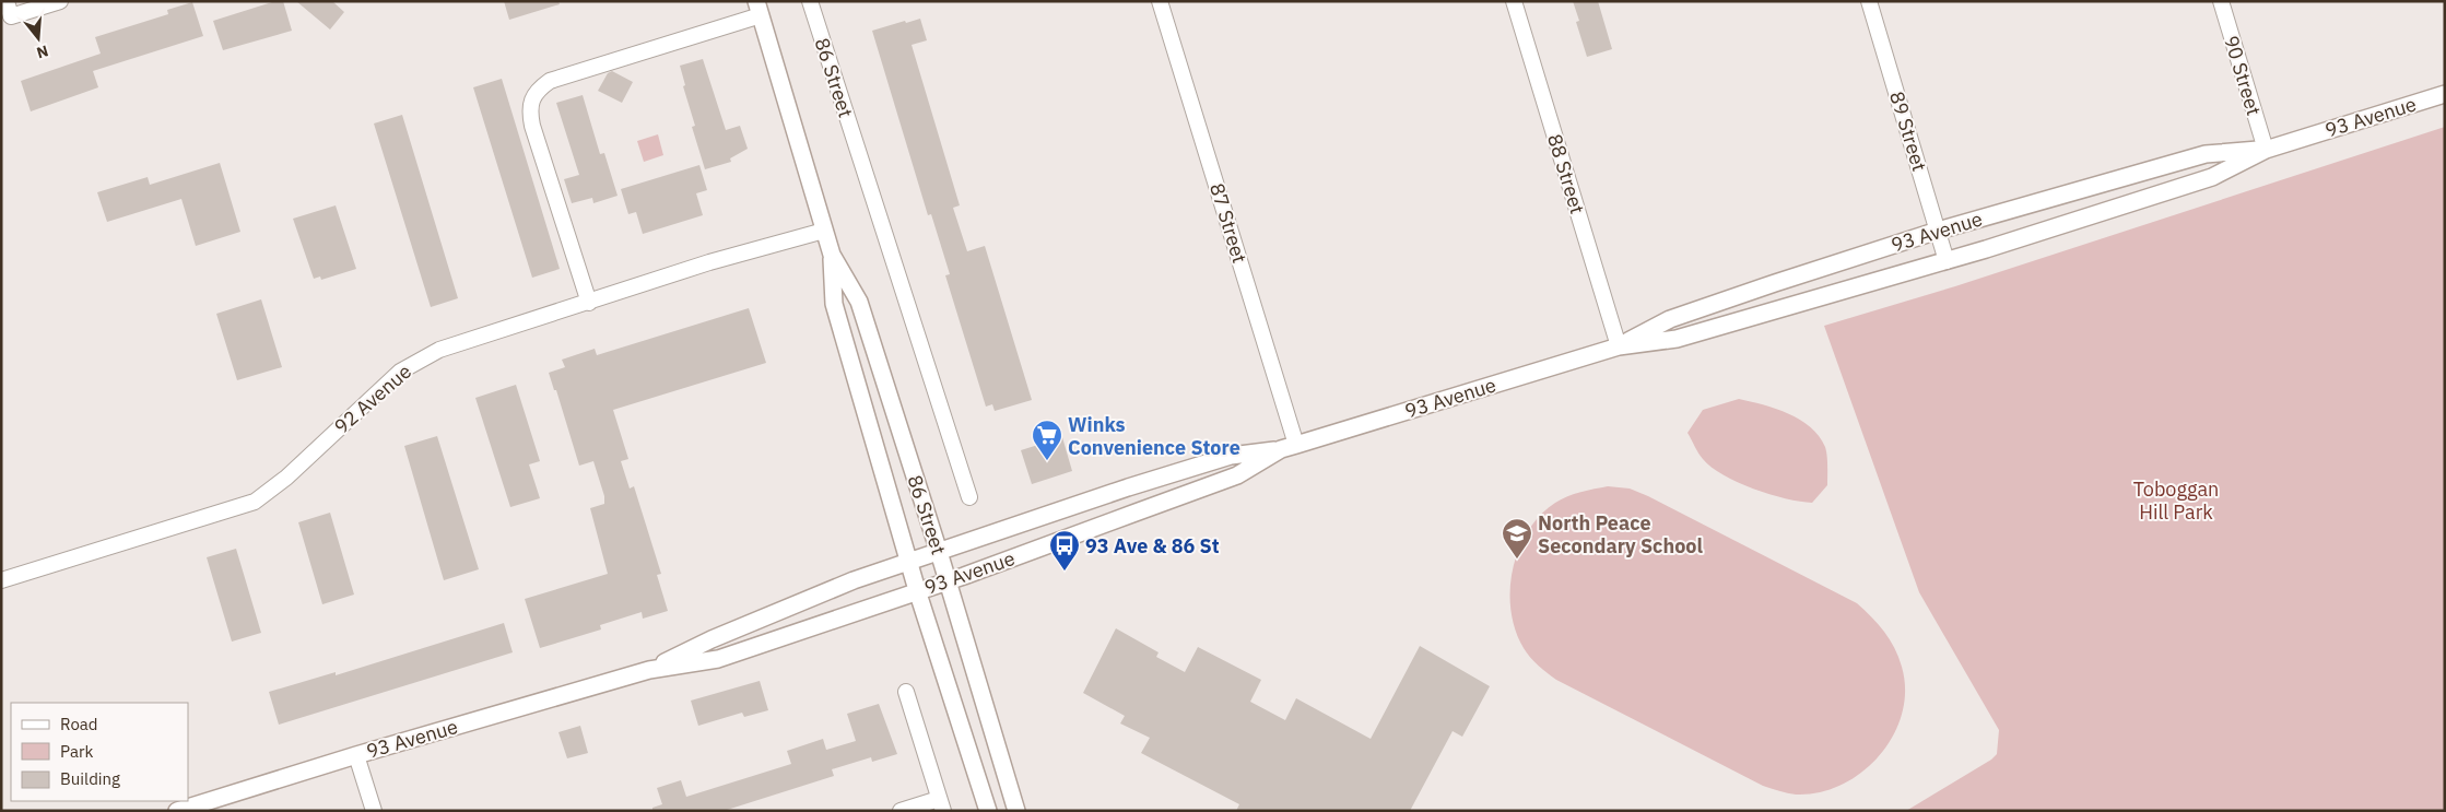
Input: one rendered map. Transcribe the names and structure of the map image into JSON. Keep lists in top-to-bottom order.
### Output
{
  "streets": {
    "main road": ["86 Street", "93 Avenue"],
    "street": [
      "90 Street",
      "89 Street",
      "88 Street",
      "87 Street",
      "92 Avenue"
    ]
  },
  "crossings": [
    ["90 Street", "93 Avenue"],
    ["86 Street", "93 Avenue"],
    ["86 Street", "92 Avenue"],
    ["93 Avenue", "89 Street"],
    ["93 Avenue", "88 Street"],
    ["93 Avenue", "87 Street"]
  ],
  "parks": ["Toboggan Hill Park"],
  "places": {
    "supermarket": ["Winks Convenience Store"],
    "school or university": ["North Peace Secondary School"],
    "bus stop": ["93 Ave & 86 St"]
  },
  "legend": ["Road", "Park", "Building"],
  "north": "bottom"
}
